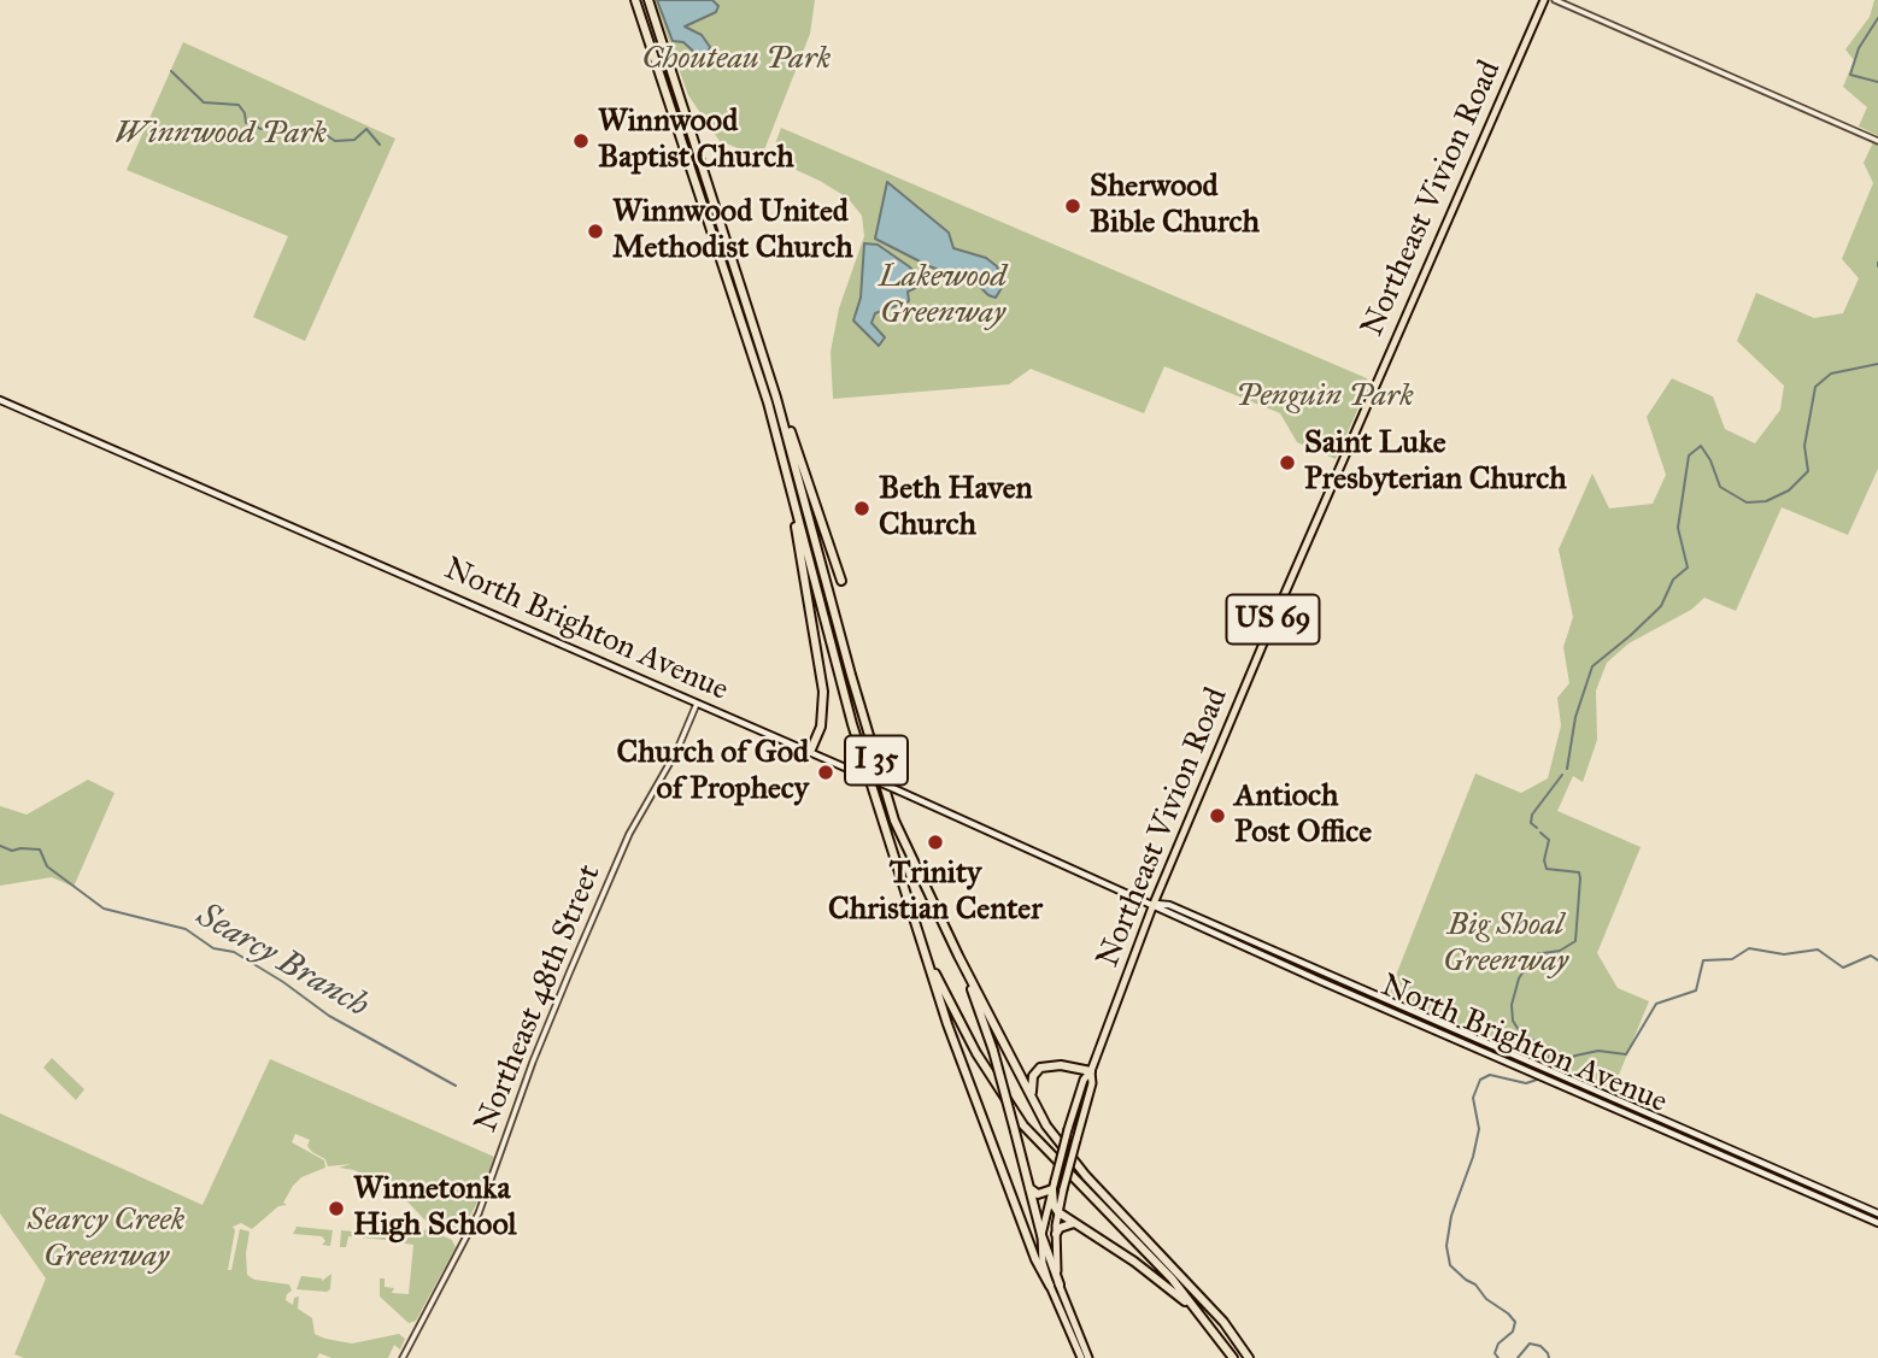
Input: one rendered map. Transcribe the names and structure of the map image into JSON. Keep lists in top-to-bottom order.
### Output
{
  "streets": {
    "highway": ["I 35"],
    "main road": ["Northeast Vivion Road", "US 69", "North Brighton Avenue"],
    "street": ["Northeast 48th Street"]
  },
  "crossings": [
    ["Northeast Vivion Road", "North Brighton Avenue"],
    ["North Brighton Avenue", "Northeast 48th Street"]
  ],
  "water": ["Searcy Branch"],
  "parks": [
    "Chouteau Park",
    "Winnwood Park",
    "Lakewood Greenway",
    "Penguin Park",
    "Big Shoal Greenway",
    "Searcy Creek Greenway"
  ],
  "places": [
    "Winnwood Baptist Church",
    "Sherwood Bible Church",
    "Winnwood United Methodist Church",
    "Saint Luke Presbyterian Church",
    "Beth Haven Church",
    "Church of God of Prophecy",
    "Antioch Post Office",
    "Trinity Christian Center",
    "Winnetonka High School"
  ]
}
